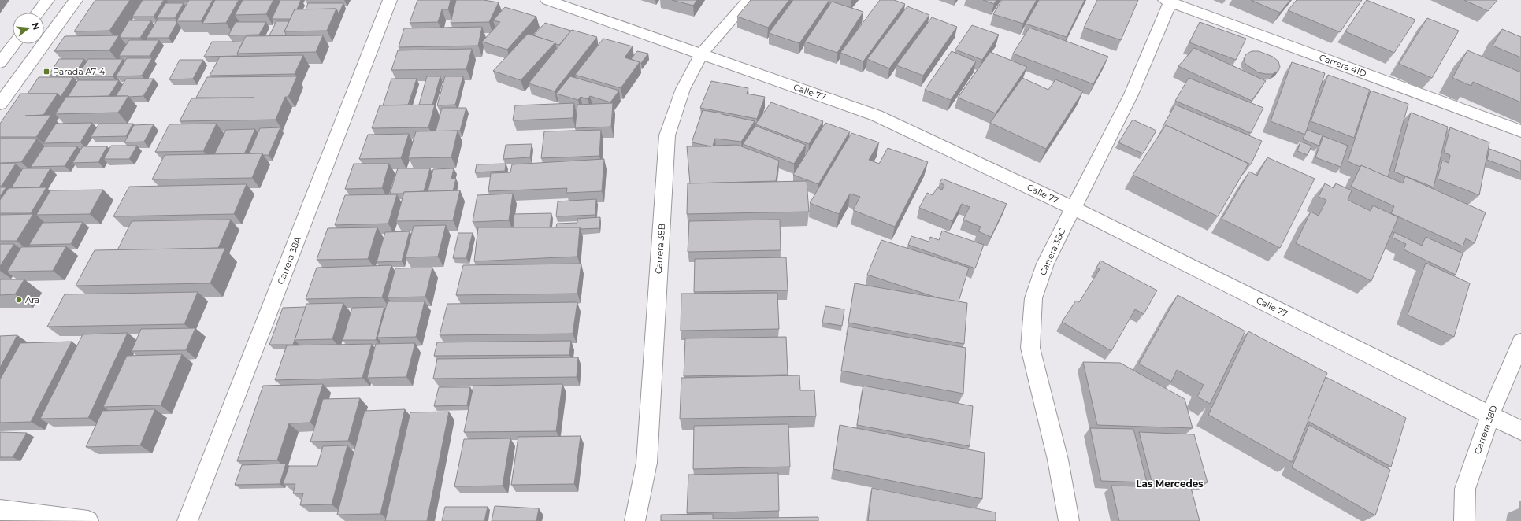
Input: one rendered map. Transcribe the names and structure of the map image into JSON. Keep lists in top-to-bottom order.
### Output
{
  "streets": {
    "street": [
      "Carrera 41D",
      "Calle 77",
      "Carrera 38B",
      "Carrera 38C",
      "Carrera 38A",
      "Carrera 38D"
    ]
  },
  "crossings": [
    ["Carrera 41D", "Carrera 38C"],
    ["Calle 77", "Carrera 38B"],
    ["Calle 77", "Carrera 38C"],
    ["Calle 77", "Carrera 38D"]
  ],
  "districts": ["Las Mercedes"],
  "places": {
    "transit": ["Parada A7-4"],
    "other": ["Ara"]
  },
  "north": "right"
}
